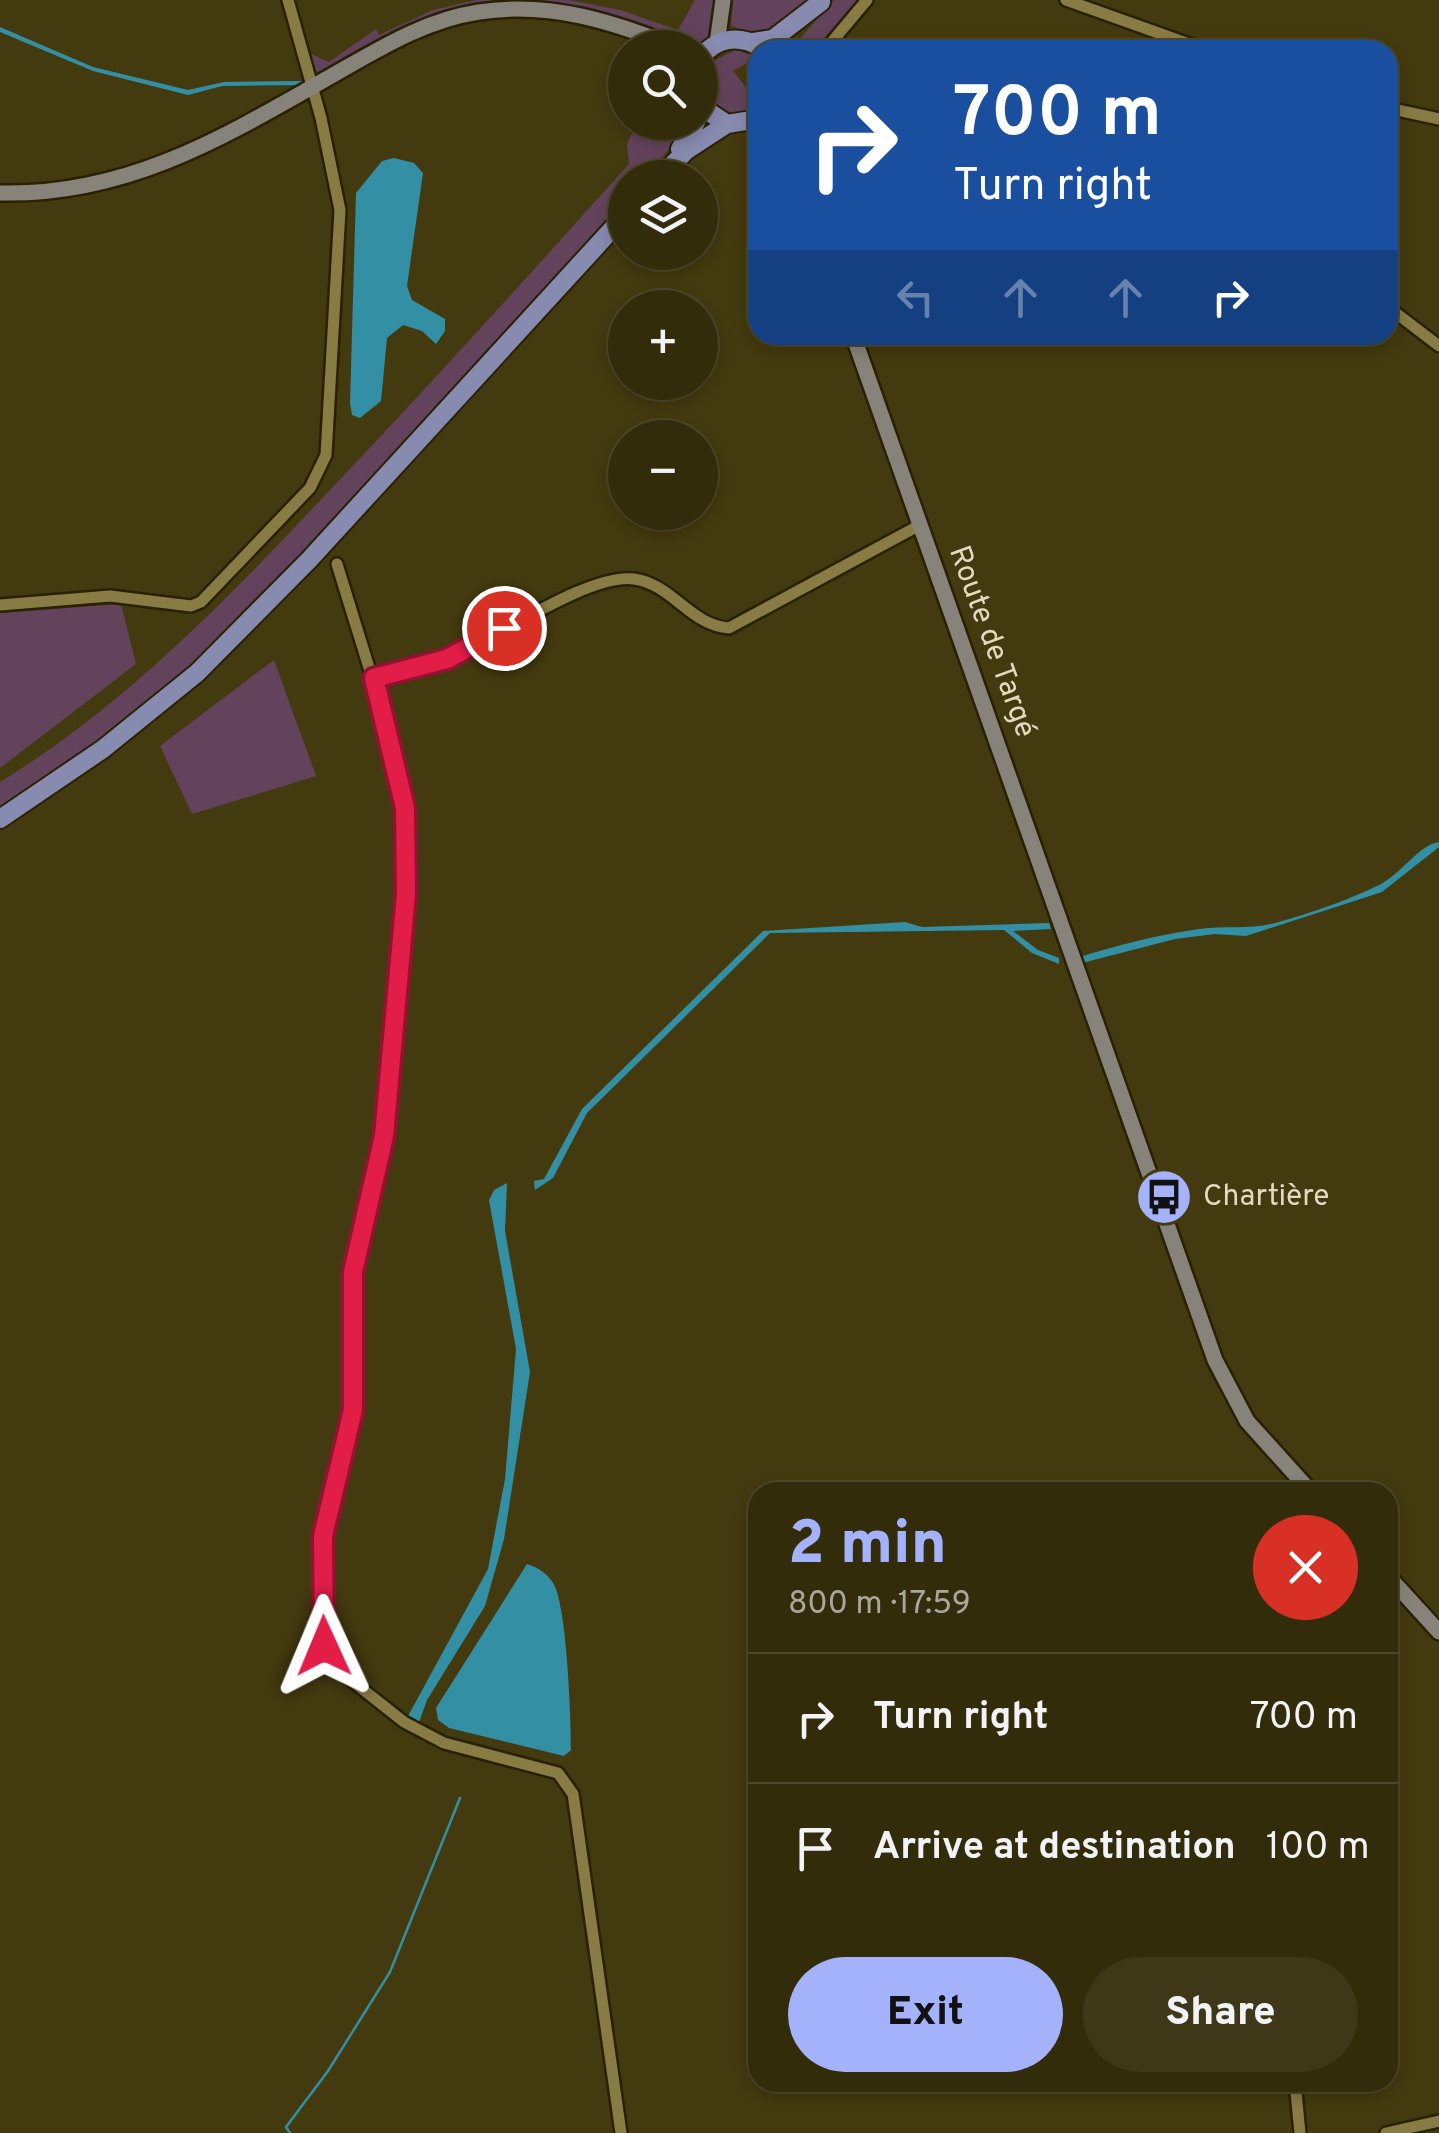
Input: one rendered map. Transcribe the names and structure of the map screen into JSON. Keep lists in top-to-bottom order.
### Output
{
  "streets": {
    "street": ["Route de Targé"]
  },
  "places": {
    "bus stop": ["Chartière"]
  },
  "page": {
    "map_buttons": ["+", "−"],
    "turn": ["700 m", "Turn right"],
    "heading": ["2 min", "800 m · 17:59"],
    "list": [
      {
        "name": "Turn right",
        "value": "700 m"
      },
      {
        "name": "Arrive at destination",
        "value": "100 m"
      }
    ],
    "buttons": ["Exit", "Share"]
  }
}
